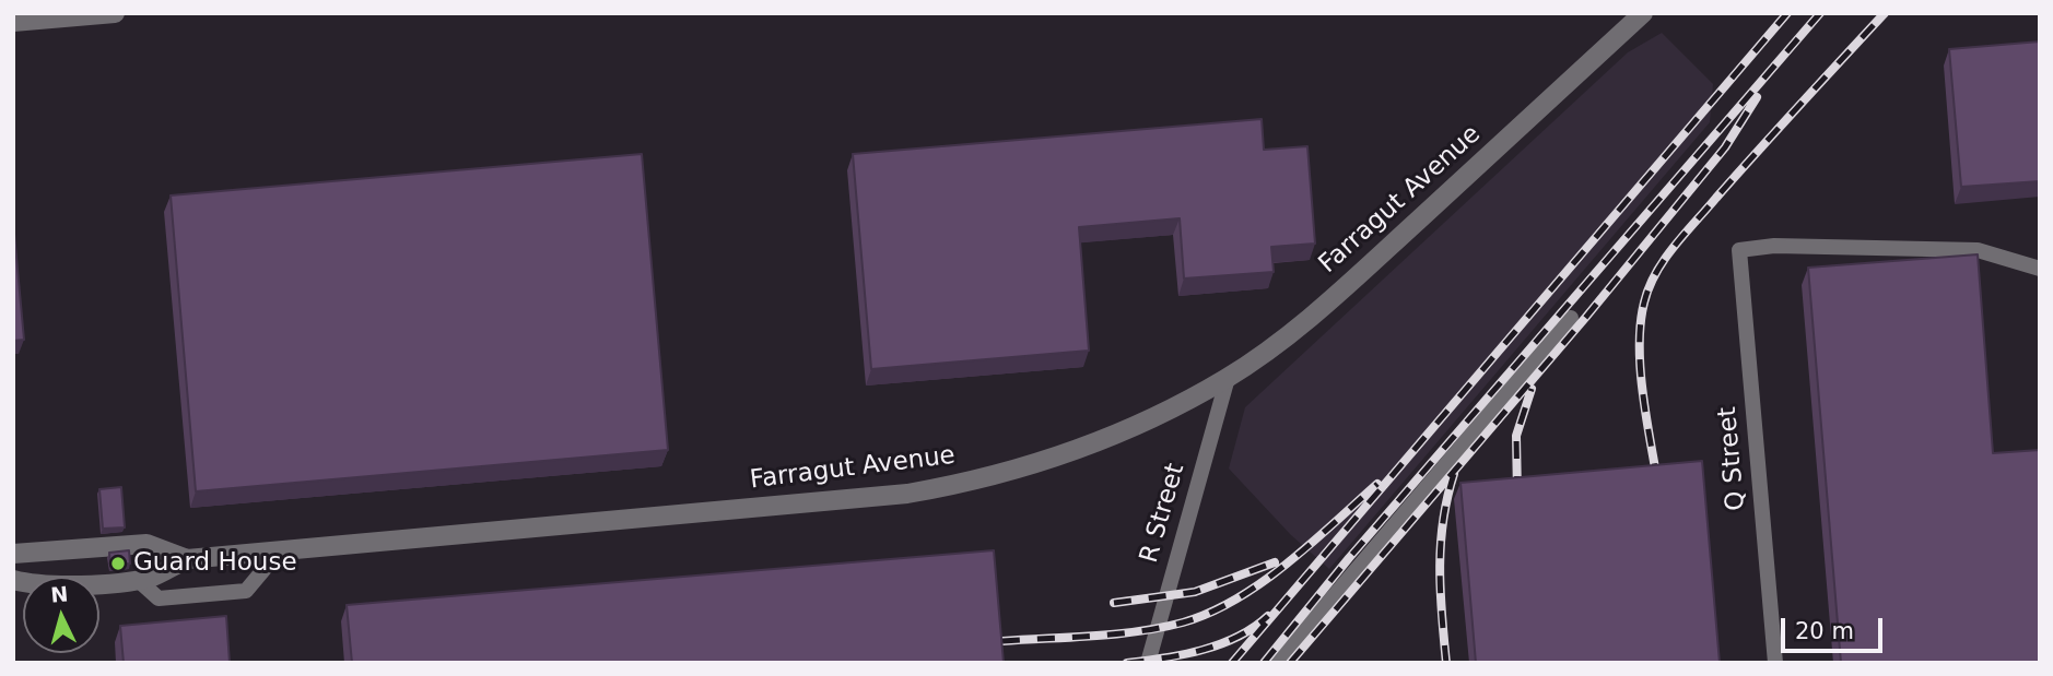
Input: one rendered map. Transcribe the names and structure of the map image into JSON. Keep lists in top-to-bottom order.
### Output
{
  "streets": {
    "street": ["Farragut Avenue"],
    "lane": ["Q Street", "R Street"]
  },
  "crossings": [
    ["Farragut Avenue", "R Street"]
  ],
  "places": ["Guard House"],
  "scale_bar": "20 m",
  "north": "top"
}
